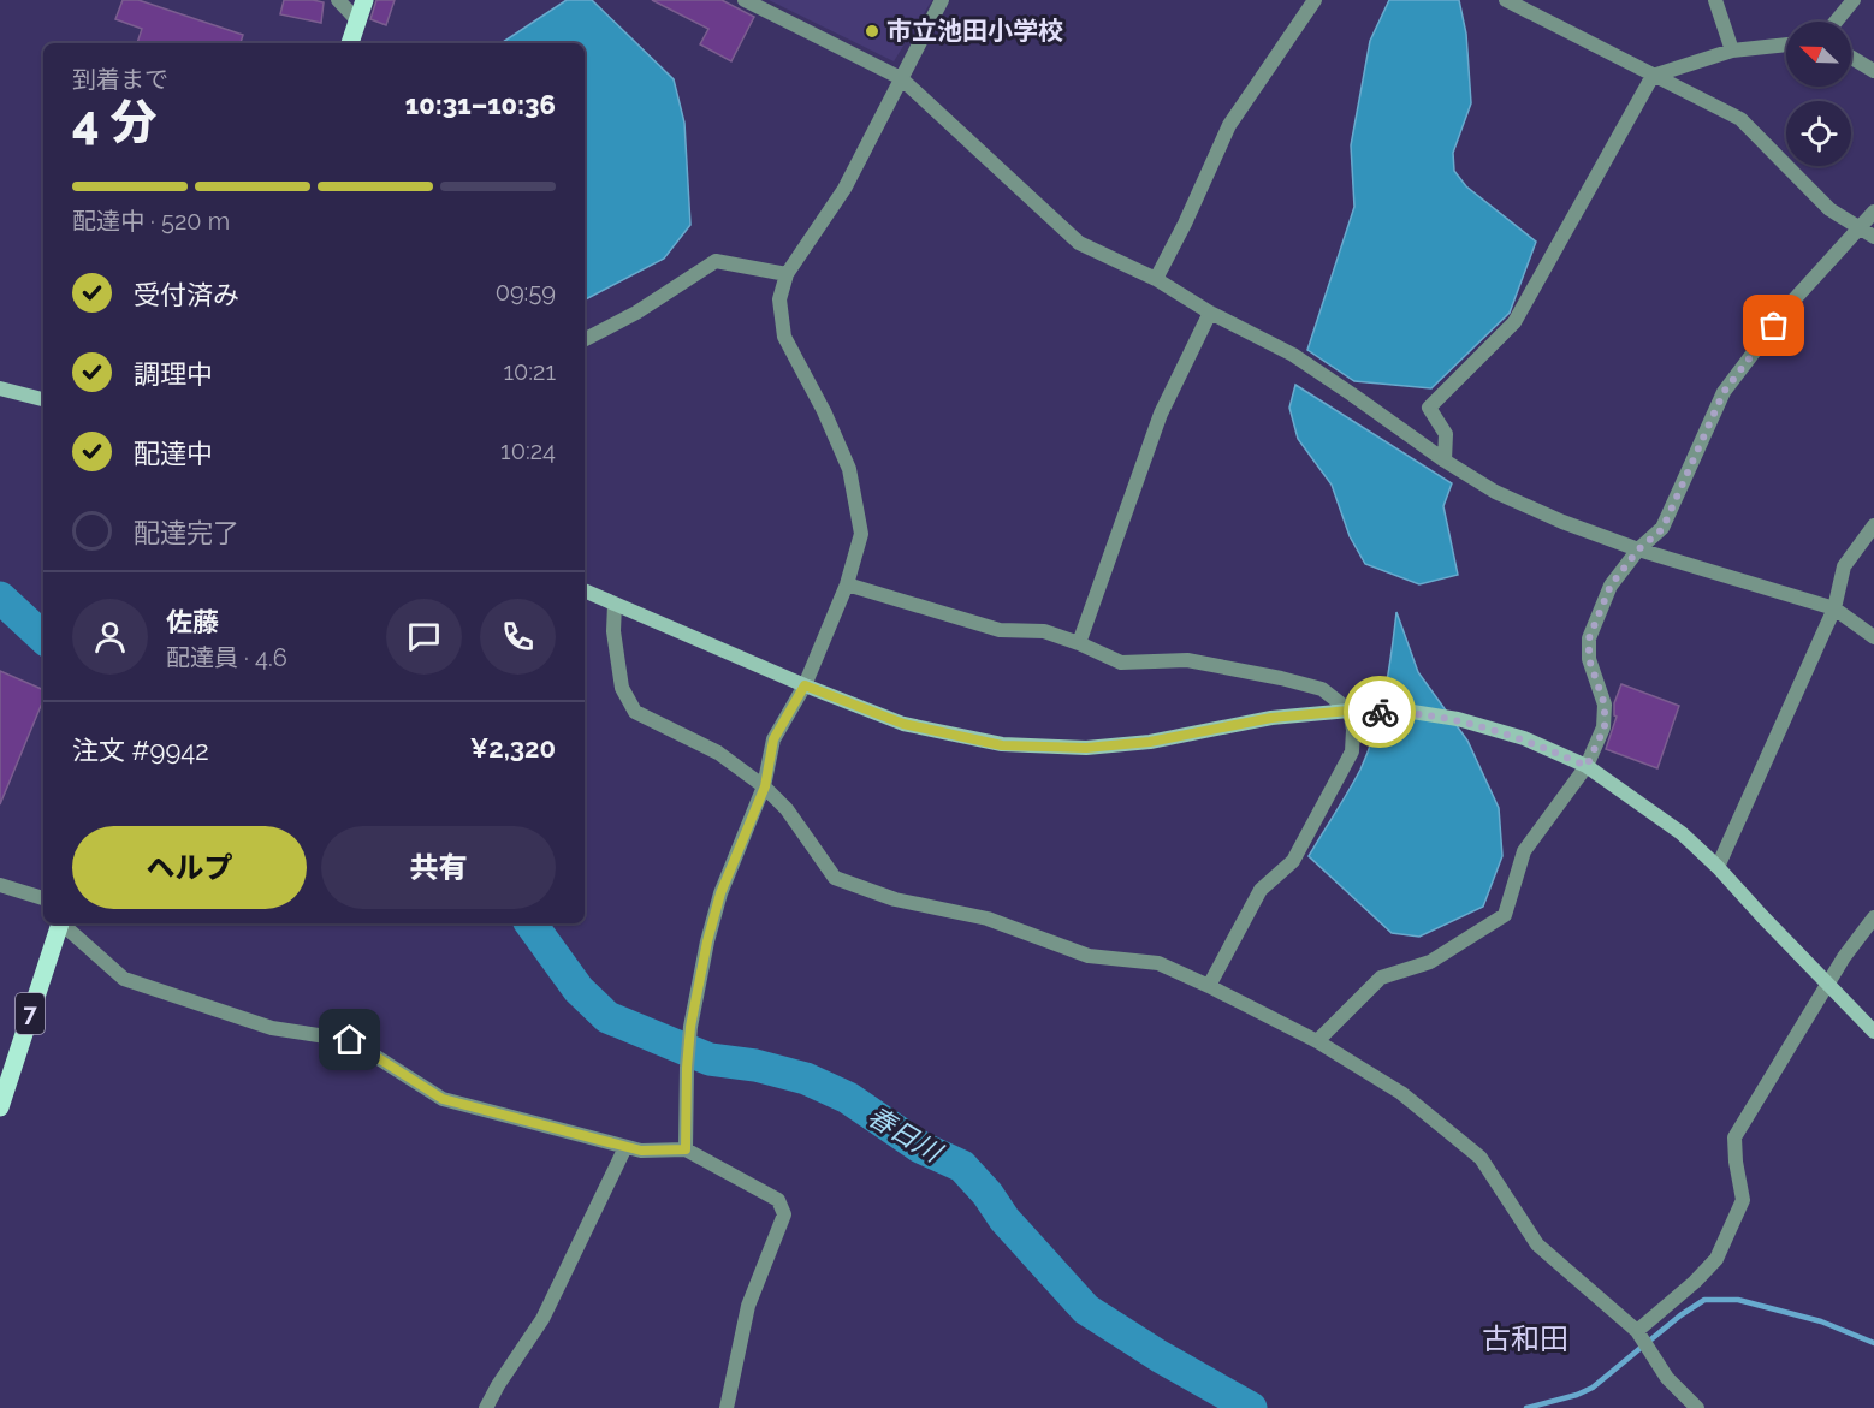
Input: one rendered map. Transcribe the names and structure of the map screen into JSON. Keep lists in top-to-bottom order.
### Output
{
  "streets": {
    "main road": ["7"]
  },
  "districts": ["古和田"],
  "water": ["春日川"],
  "places": ["市立池田小学校"],
  "north": "top left",
  "page": {
    "heading": ["4 分", "到着まで", "10:31–10:36"],
    "panel": [
      "佐藤",
      "配達員 · 4.6",
      "注文 #9942",
      "¥2,320"
    ],
    "bar": "配達中 · 520 m",
    "list": [
      ["受付済み", "09:59"],
      ["調理中", "10:21"],
      ["配達中", "10:24"],
      "配達完了"
    ],
    "buttons": ["ヘルプ", "共有"]
  }
}
